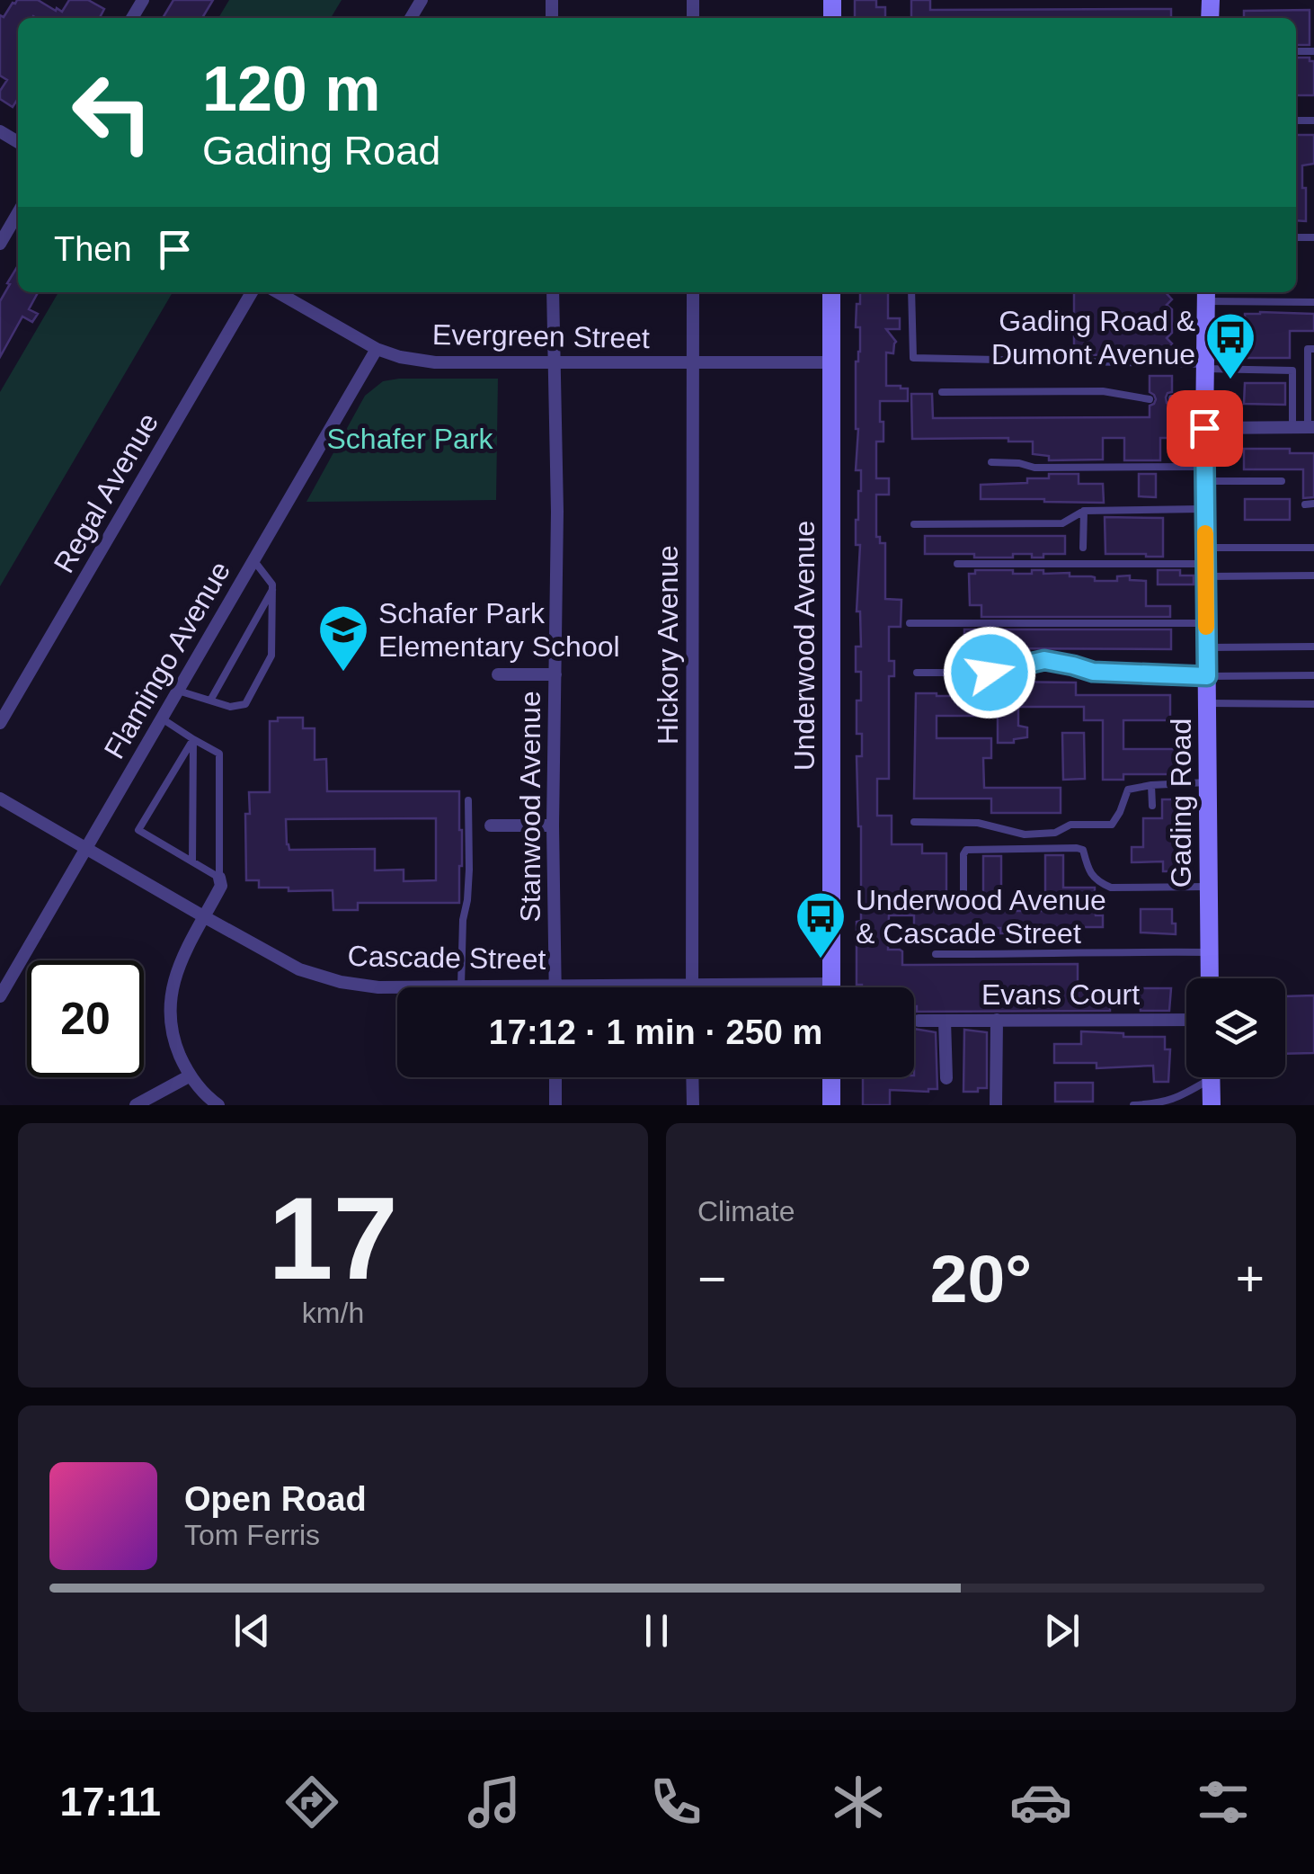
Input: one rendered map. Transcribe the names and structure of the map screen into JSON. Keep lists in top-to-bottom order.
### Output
{
  "streets": {
    "street": [
      "Evergreen Street",
      "Regal Avenue",
      "Hickory Avenue",
      "Underwood Avenue",
      "Flamingo Avenue",
      "Gading Road",
      "Stanwood Avenue",
      "Cascade Street",
      "Evans Court"
    ]
  },
  "crossings": [
    ["Evergreen Street", "Hickory Avenue"],
    ["Evergreen Street", "Underwood Avenue"],
    ["Evergreen Street", "Flamingo Avenue"],
    ["Evergreen Street", "Stanwood Avenue"],
    ["Hickory Avenue", "Cascade Street"],
    ["Flamingo Avenue", "Cascade Street"],
    ["Stanwood Avenue", "Cascade Street"]
  ],
  "parks": ["Schafer Park"],
  "places": {
    "bus stop": ["Gading Road & Dumont Avenue", "Underwood Avenue & Cascade Street"],
    "school or university": ["Schafer Park Elementary School"]
  },
  "page": {
    "turn": ["120 m", "Gading Road"],
    "then": "Then",
    "limit": "20",
    "trip": "17:12 · 1 min · 250 m",
    "tile": [
      ["17", "km/h"],
      "Climate"
    ],
    "heat": ["−", "20°", "+"],
    "song": ["Open Road", "Tom Ferris"],
    "tabs": "17:11"
  }
}
